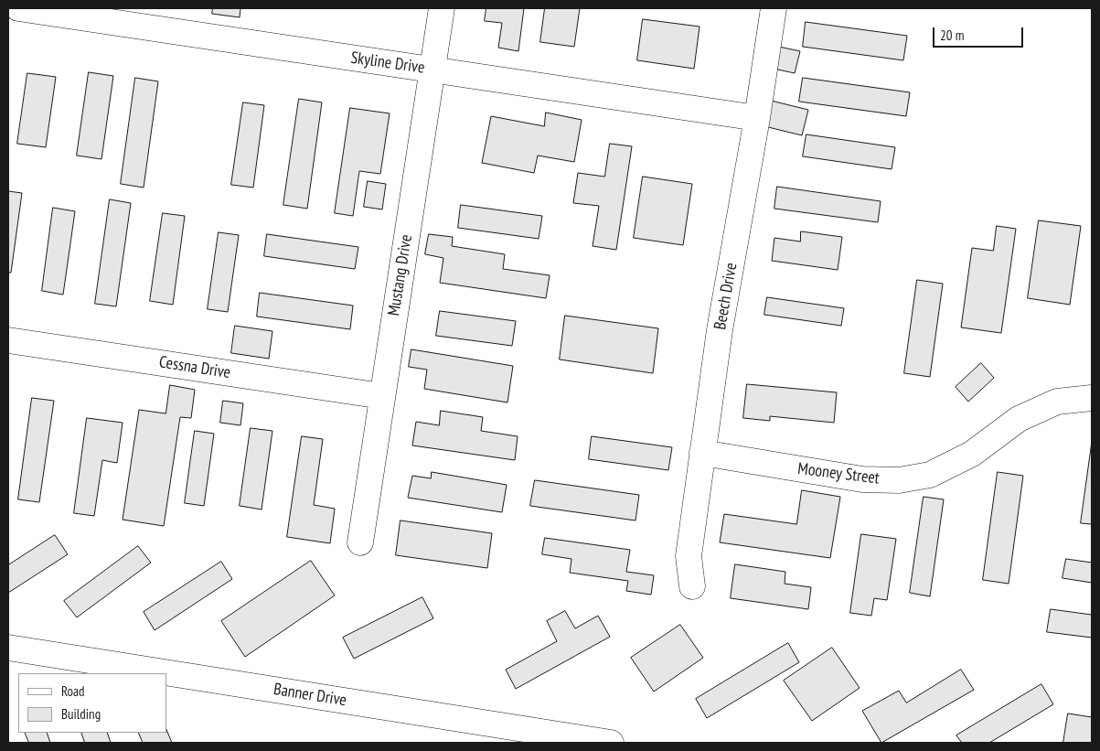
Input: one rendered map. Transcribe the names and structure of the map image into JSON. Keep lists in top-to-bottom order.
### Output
{
  "streets": {
    "street": [
      "Skyline Drive",
      "Mustang Drive",
      "Beech Drive",
      "Cessna Drive",
      "Mooney Street",
      "Banner Drive"
    ]
  },
  "crossings": [
    ["Skyline Drive", "Mustang Drive"],
    ["Skyline Drive", "Beech Drive"],
    ["Mustang Drive", "Cessna Drive"],
    ["Beech Drive", "Mooney Street"]
  ],
  "legend": ["Road", "Building"],
  "scale_bar": "20 m"
}
